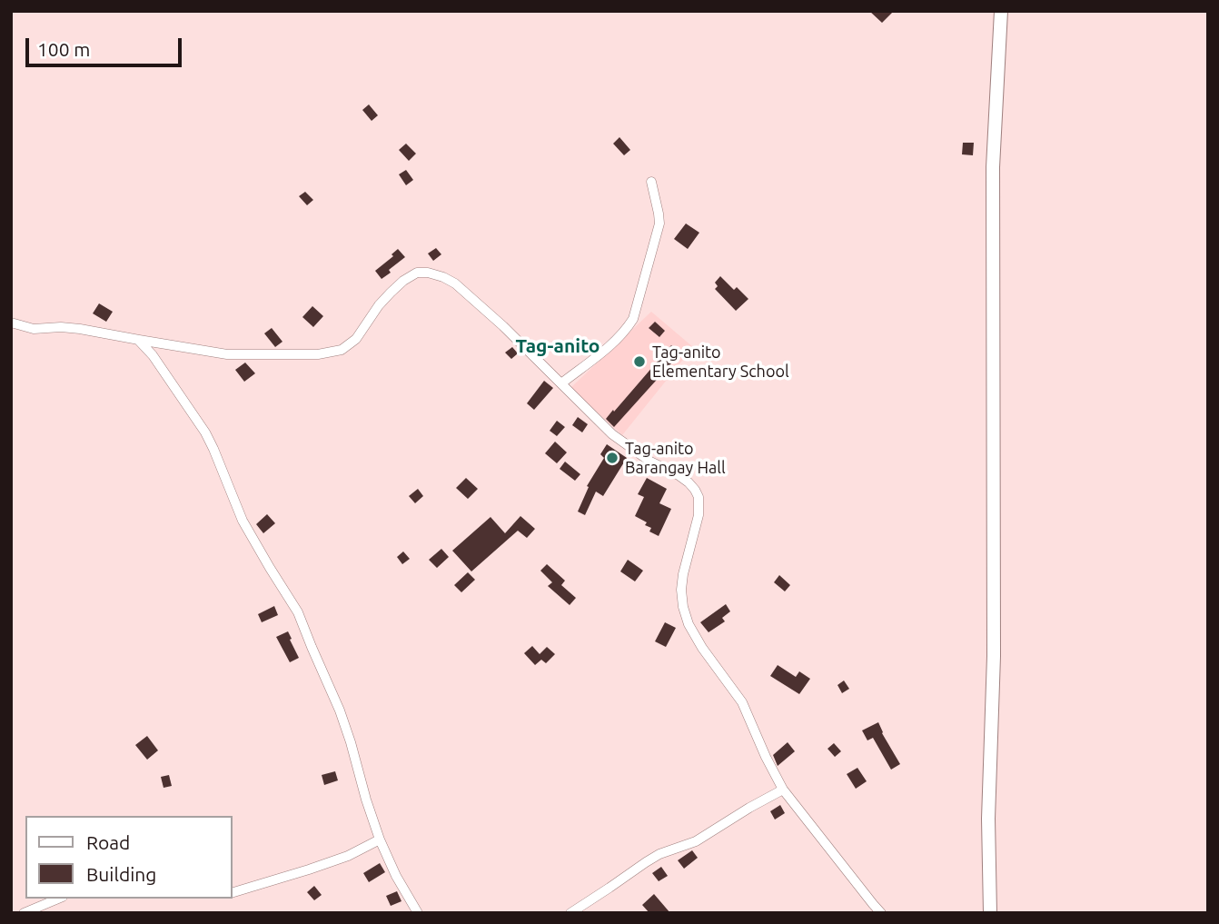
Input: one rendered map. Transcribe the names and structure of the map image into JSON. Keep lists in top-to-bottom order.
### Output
{
  "districts": ["Tag-anito"],
  "places": ["Tag-anito Elementary School", "Tag-anito Barangay Hall"],
  "legend": ["Road", "Building"],
  "scale_bar": "100 m"
}
